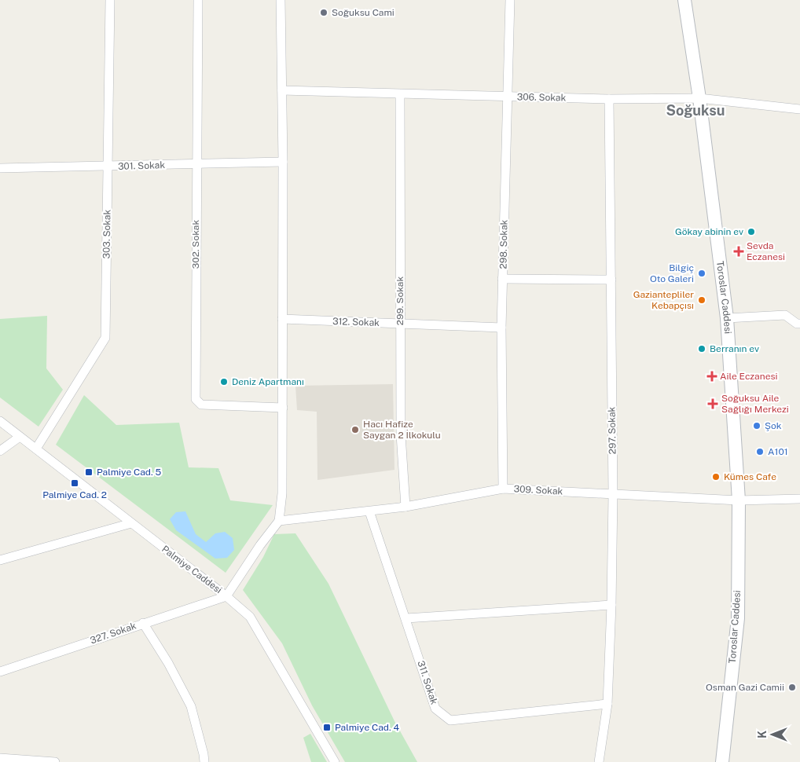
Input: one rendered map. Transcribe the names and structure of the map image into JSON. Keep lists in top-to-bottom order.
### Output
{
  "streets": {
    "main road": ["Toroslar Caddesi"],
    "street": [
      "306. Sokak",
      "301. Sokak",
      "303. Sokak",
      "302. Sokak",
      "298. Sokak",
      "299. Sokak",
      "312. Sokak",
      "297. Sokak",
      "309. Sokak",
      "Palmiye Caddesi",
      "327. Sokak",
      "311. Sokak"
    ]
  },
  "crossings": [
    ["306. Sokak", "298. Sokak"],
    ["306. Sokak", "Toroslar Caddesi"],
    ["306. Sokak", "299. Sokak"],
    ["306. Sokak", "297. Sokak"],
    ["301. Sokak", "303. Sokak"],
    ["301. Sokak", "302. Sokak"],
    ["303. Sokak", "Palmiye Caddesi"],
    ["298. Sokak", "312. Sokak"],
    ["298. Sokak", "309. Sokak"],
    ["Toroslar Caddesi", "309. Sokak"],
    ["299. Sokak", "312. Sokak"],
    ["299. Sokak", "309. Sokak"],
    ["297. Sokak", "309. Sokak"],
    ["297. Sokak", "311. Sokak"],
    ["309. Sokak", "311. Sokak"],
    ["Palmiye Caddesi", "327. Sokak"]
  ],
  "districts": ["Soğuksu"],
  "places": {
    "other": [
      "Soğuksu Cami",
      "Gökay abinin ev",
      "Bilgiç Oto Galeri",
      "Gaziantepliler Kebapçısı",
      "Berranın ev",
      "Deniz Apartmanı",
      "Şok",
      "Hacı Hafize Saygan 2 İlkokulu",
      "A101",
      "Kümes Cafe",
      "Osman Gazi Camii"
    ],
    "health": ["Sevda Eczanesi", "Aile Eczanesi", "Soğuksu Aile Sağlığı Merkezi"],
    "transit": ["Palmiye Cad. 5", "Palmiye Cad. 2", "Palmiye Cad. 4"]
  },
  "north": "left"
}
